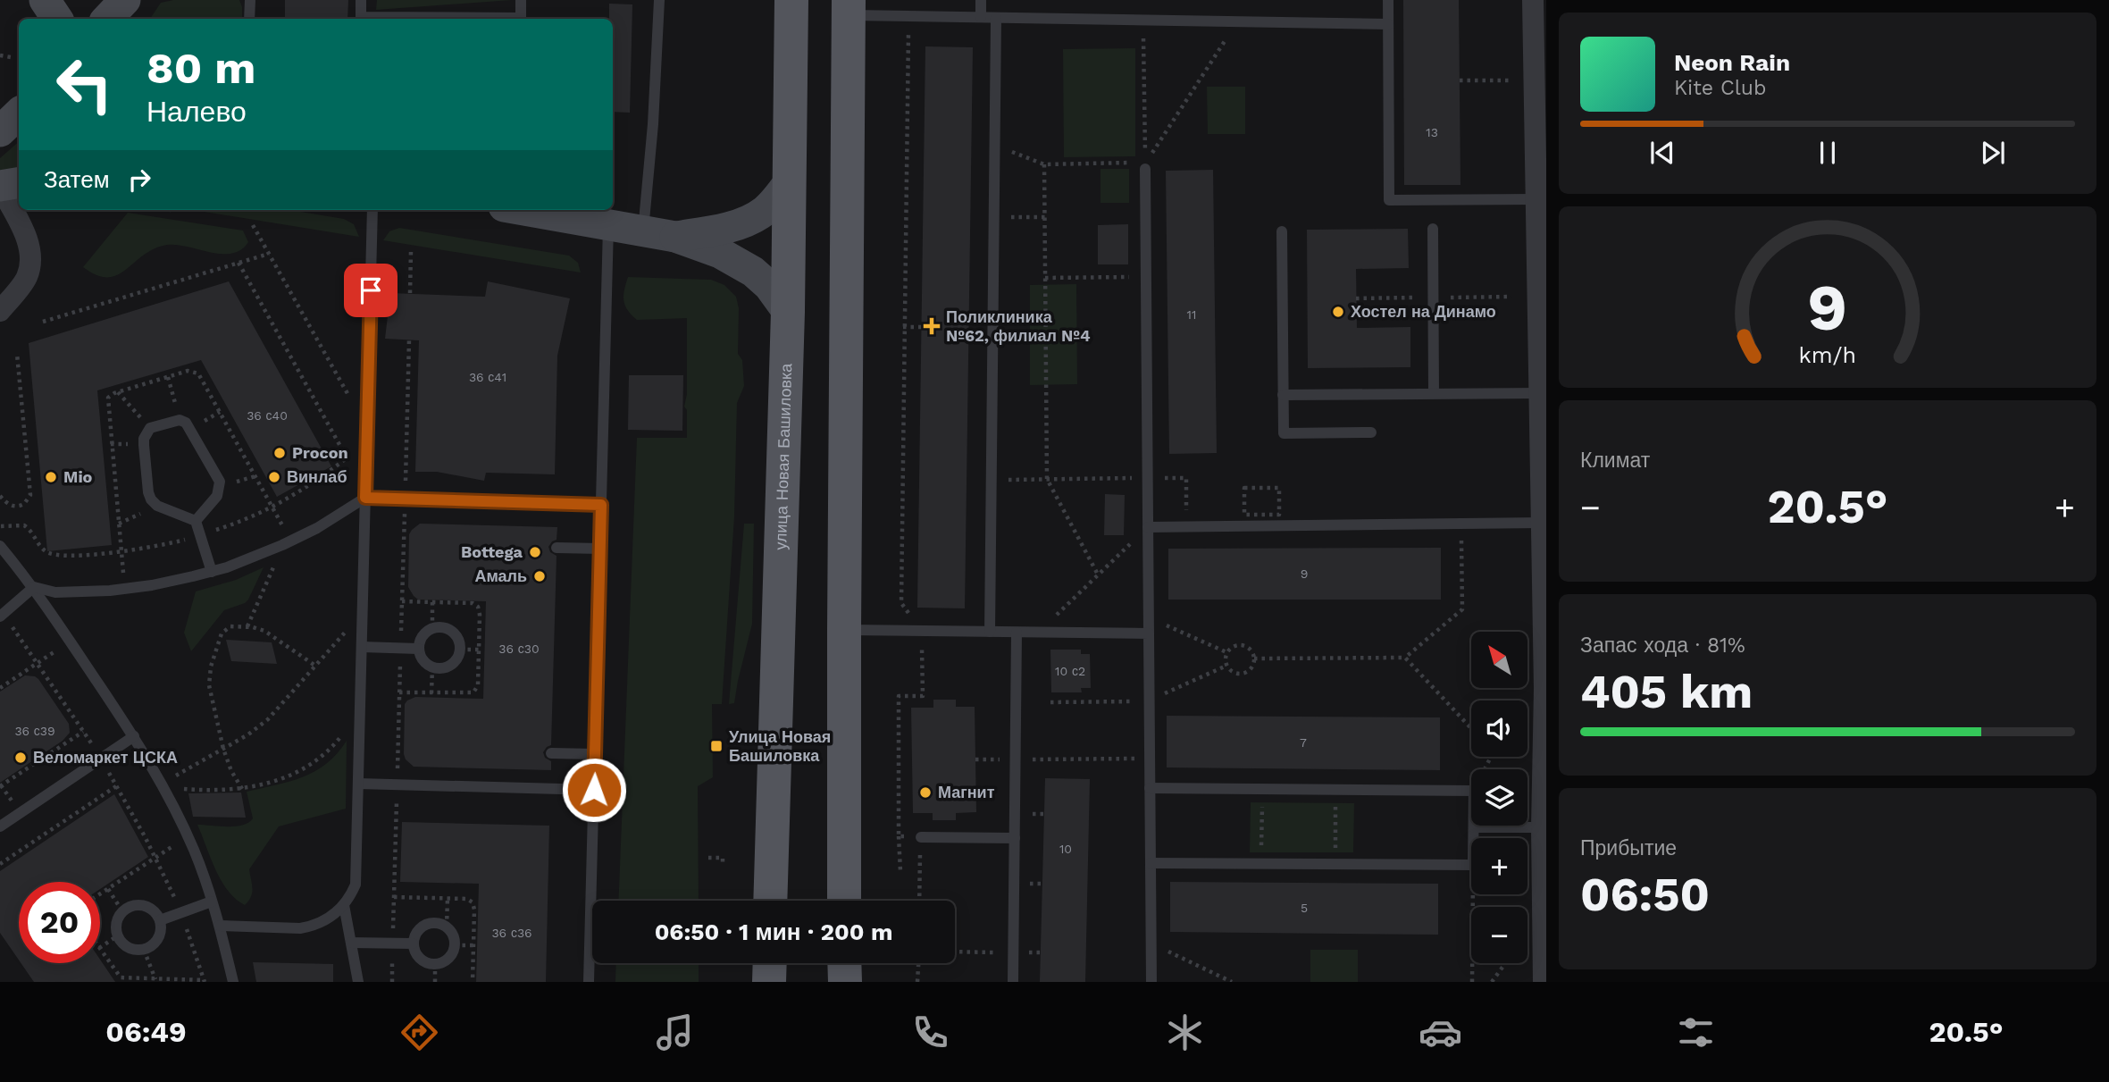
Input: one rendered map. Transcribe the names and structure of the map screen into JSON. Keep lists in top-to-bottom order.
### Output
{
  "streets": {
    "main road": ["улица Новая Башиловка"]
  },
  "places": {
    "other": [
      "Хостел на Динамо",
      "Procon",
      "Mio",
      "Винлаб",
      "Bottega",
      "Амаль",
      "Веломаркет ЦСКА",
      "Магнит"
    ],
    "health": ["Поликлиника №62, филиал №4"],
    "transit": ["Улица Новая Башиловка"]
  },
  "house_numbers": [
    "13",
    "11",
    "36 с41",
    "36 с40",
    "9",
    "36 с30",
    "10 с2",
    "36 с39",
    "7",
    "10",
    "5",
    "36 с36"
  ],
  "north": "top left",
  "page": {
    "turn": ["80 m", "Налево"],
    "song": ["Neon Rain", "Kite Club"],
    "then": "Затем",
    "tile": [
      "Климат",
      ["Запас хода · 81%", "405 km"],
      ["Прибытие", "06:50"]
    ],
    "heat": ["−", "20.5°", "+"],
    "map_buttons": ["+", "−"],
    "limit": "20",
    "trip": "06:50 · 1 мин · 200 m",
    "tabs": ["06:49", "20.5°"],
    "gauge": ["9", "km/h"]
  }
}
